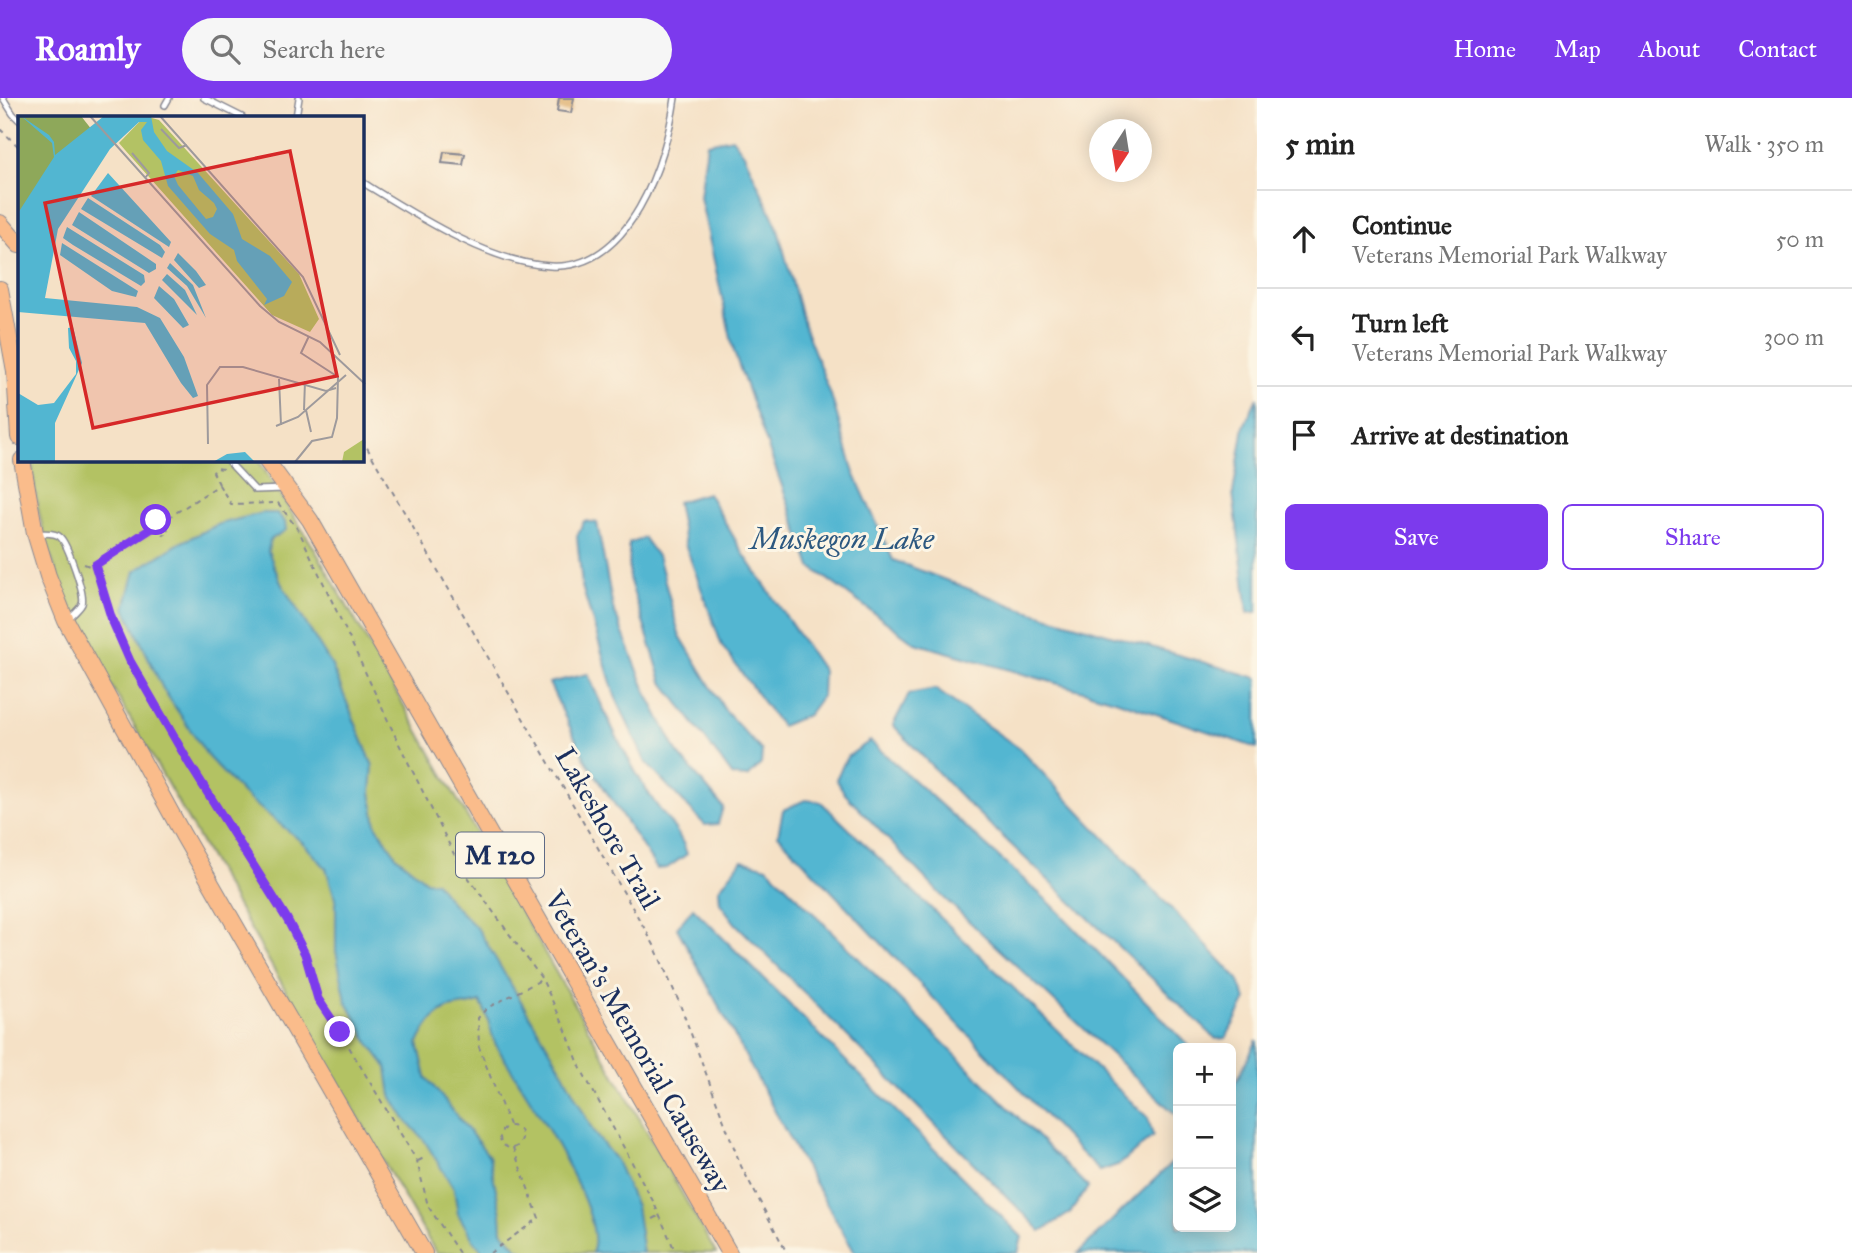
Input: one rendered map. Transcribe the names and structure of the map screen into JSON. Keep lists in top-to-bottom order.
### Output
{
  "streets": {
    "main road": ["M 120", "Veteran's Memorial Causeway"],
    "path": ["Lakeshore Trail"]
  },
  "water": ["Muskegon Lake"],
  "north": "bottom",
  "page": {
    "header": "Roamly",
    "search": "Search here",
    "nav": [
      "Home",
      "Map",
      "About",
      "Contact"
    ],
    "heading": ["5 min", "Walk · 350 m"],
    "list": [
      ["Continue", "Veterans Memorial Park Walkway", "50 m"],
      ["Turn left", "Veterans Memorial Park Walkway", "300 m"],
      "Arrive at destination"
    ],
    "buttons": ["Save", "Share"],
    "map_buttons": ["+", "−"]
  }
}
